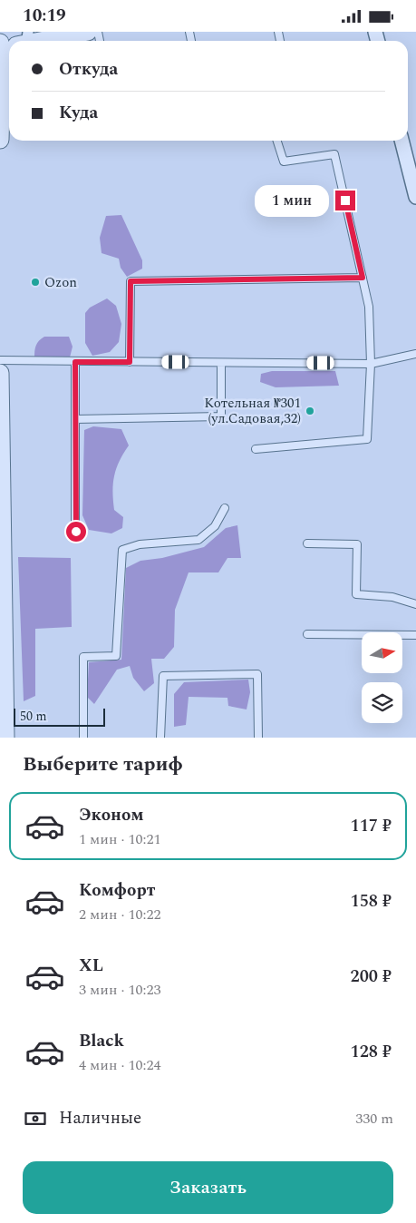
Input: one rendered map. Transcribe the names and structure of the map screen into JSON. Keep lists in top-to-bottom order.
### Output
{
  "places": ["Ozon", "Котельная №301 (ул.Садовая,32)"],
  "scale_bar": "50 m",
  "north": "right",
  "page": {
    "status": "10:19",
    "banner": ["Откуда", "Куда"],
    "bubble": "1 мин",
    "scale": "50 m",
    "heading": "Выберите тариф",
    "list": [
      {
        "name": "Эконом",
        "note": "1 мин · 10:21",
        "value": "117 ₽"
      },
      {
        "name": "Комфорт",
        "note": "2 мин · 10:22",
        "value": "158 ₽"
      },
      {
        "name": "XL",
        "note": "3 мин · 10:23",
        "value": "200 ₽"
      },
      {
        "name": "Black",
        "note": "4 мин · 10:24",
        "value": "128 ₽"
      }
    ],
    "pay": ["Наличные", "330 m"],
    "buttons": "Заказать"
  }
}
